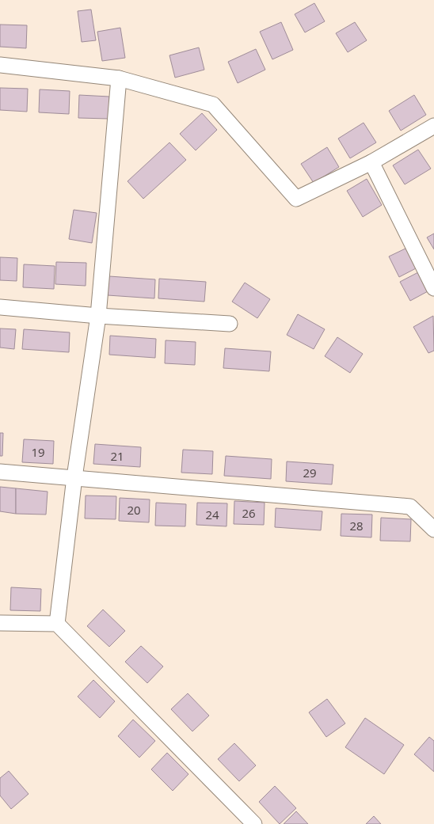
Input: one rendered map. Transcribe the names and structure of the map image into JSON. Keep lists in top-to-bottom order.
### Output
{
  "house_numbers": [
    "19",
    "21",
    "29",
    "20",
    "26",
    "24",
    "28"
  ]
}
